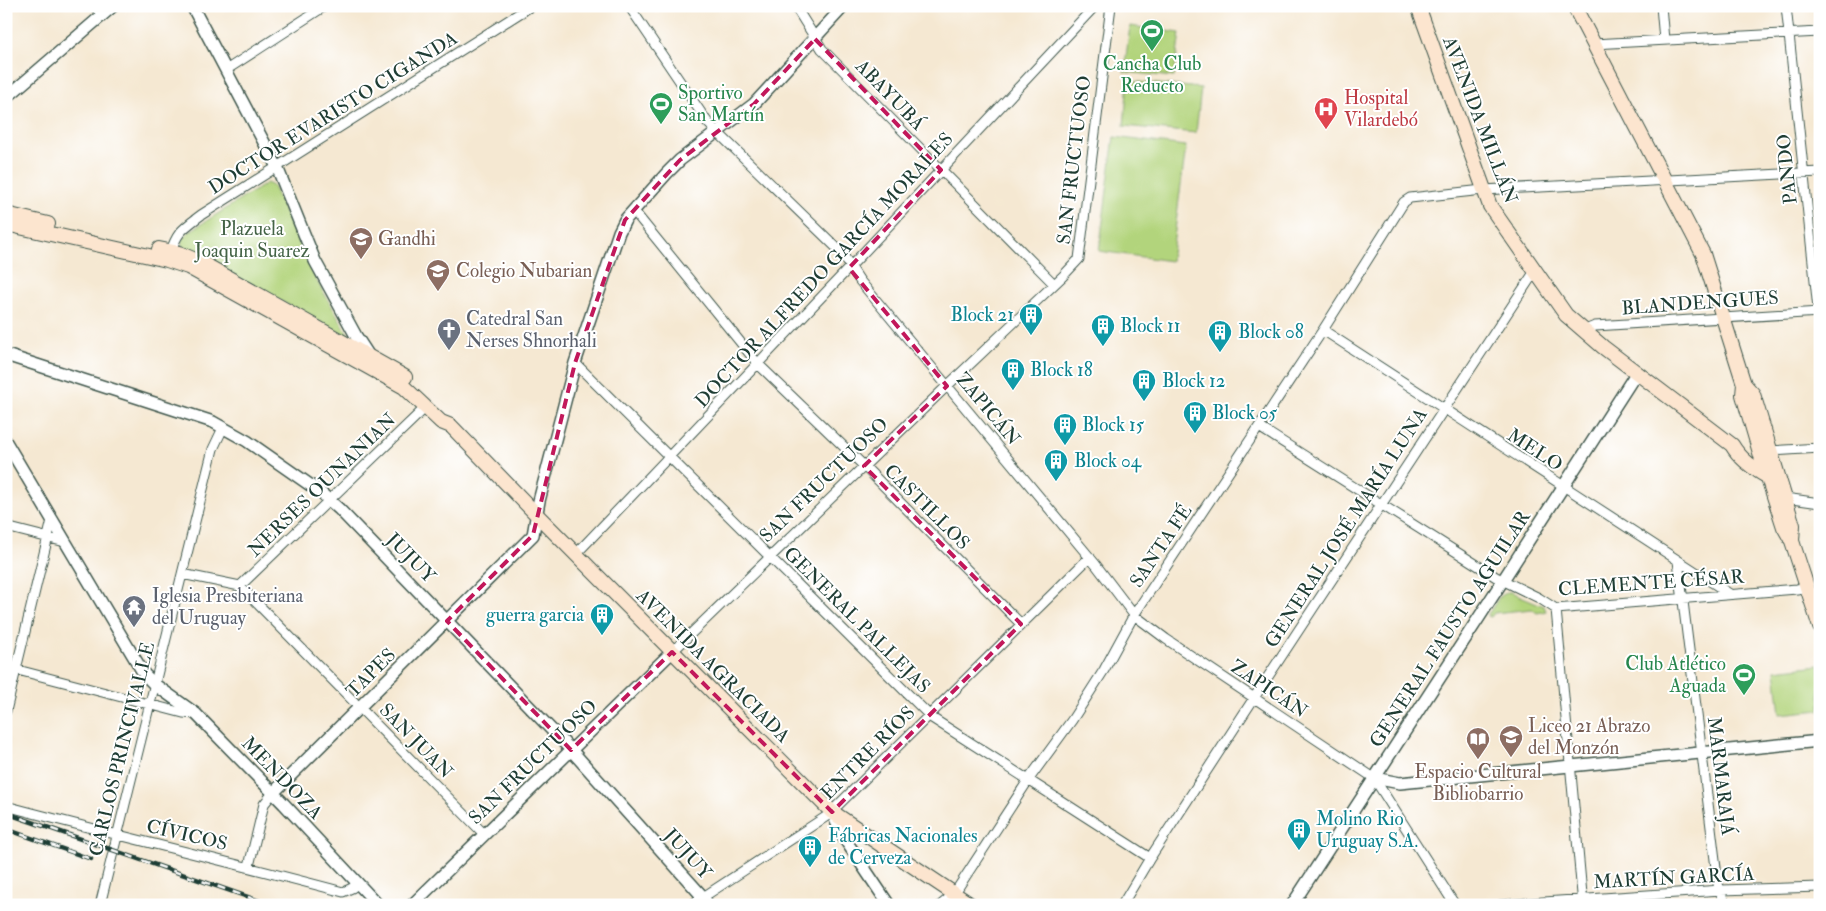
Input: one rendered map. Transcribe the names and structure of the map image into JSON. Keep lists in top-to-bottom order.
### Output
{
  "streets": {
    "main road": ["AVENIDA MILLÁN", "AVENIDA AGRACIADA"],
    "street": [
      "ABAYUBÁ",
      "DOCTOR EVARISTO CIGANDA",
      "SAN FRUCTUOSO",
      "PANDO",
      "DOCTOR ALFREDO GARCÍA MORALES",
      "BLANDENGUES",
      "ZAPICÁN",
      "MELO",
      "NERSES OUNANIAN",
      "CASTILLOS",
      "GENERAL JOSÉ MARÍA LUNA",
      "SANTA FÉ",
      "JUJUY",
      "CLEMENTE CÉSAR",
      "GENERAL PALLEJAS",
      "GENERAL FAUSTO AGUILAR",
      "TAPES",
      "SAN JUAN",
      "CARLOS PRINCIVALLE",
      "ENTRE RÍOS",
      "MARMARAJÁ",
      "MENDOZA",
      "CÍVICOS",
      "MARTÍN GARCÍA"
    ]
  },
  "crossings": [
    ["ABAYUBÁ", "SAN FRUCTUOSO"],
    ["ABAYUBÁ", "DOCTOR ALFREDO GARCÍA MORALES"],
    ["ABAYUBÁ", "TAPES"],
    ["DOCTOR EVARISTO CIGANDA", "AVENIDA AGRACIADA"],
    ["AVENIDA MILLÁN", "BLANDENGUES"],
    ["AVENIDA MILLÁN", "GENERAL JOSÉ MARÍA LUNA"],
    ["AVENIDA MILLÁN", "SANTA FÉ"],
    ["AVENIDA MILLÁN", "GENERAL FAUSTO AGUILAR"],
    ["SAN FRUCTUOSO", "ZAPICÁN"],
    ["SAN FRUCTUOSO", "CASTILLOS"],
    ["SAN FRUCTUOSO", "JUJUY"],
    ["SAN FRUCTUOSO", "GENERAL PALLEJAS"],
    ["SAN FRUCTUOSO", "AVENIDA AGRACIADA"],
    ["SAN FRUCTUOSO", "SAN JUAN"],
    ["PANDO", "BLANDENGUES"],
    ["DOCTOR ALFREDO GARCÍA MORALES", "ZAPICÁN"],
    ["DOCTOR ALFREDO GARCÍA MORALES", "CASTILLOS"],
    ["DOCTOR ALFREDO GARCÍA MORALES", "GENERAL PALLEJAS"],
    ["DOCTOR ALFREDO GARCÍA MORALES", "AVENIDA AGRACIADA"],
    ["ZAPICÁN", "GENERAL JOSÉ MARÍA LUNA"],
    ["ZAPICÁN", "SANTA FÉ"],
    ["ZAPICÁN", "GENERAL FAUSTO AGUILAR"],
    ["ZAPICÁN", "TAPES"],
    ["ZAPICÁN", "ENTRE RÍOS"],
    ["MELO", "GENERAL JOSÉ MARÍA LUNA"],
    ["MELO", "SANTA FÉ"],
    ["MELO", "CLEMENTE CÉSAR"],
    ["MELO", "GENERAL FAUSTO AGUILAR"],
    ["MELO", "MARMARAJÁ"],
    ["NERSES OUNANIAN", "JUJUY"],
    ["NERSES OUNANIAN", "AVENIDA AGRACIADA"],
    ["NERSES OUNANIAN", "SAN JUAN"],
    ["CASTILLOS", "TAPES"],
    ["CASTILLOS", "ENTRE RÍOS"],
    ["GENERAL JOSÉ MARÍA LUNA", "CLEMENTE CÉSAR"],
    ["GENERAL JOSÉ MARÍA LUNA", "GENERAL PALLEJAS"],
    ["SANTA FÉ", "CLEMENTE CÉSAR"],
    ["SANTA FÉ", "GENERAL PALLEJAS"],
    ["SANTA FÉ", "AVENIDA AGRACIADA"],
    ["JUJUY", "TAPES"],
    ["JUJUY", "CARLOS PRINCIVALLE"],
    ["JUJUY", "ENTRE RÍOS"],
    ["CLEMENTE CÉSAR", "GENERAL FAUSTO AGUILAR"],
    ["CLEMENTE CÉSAR", "MARMARAJÁ"],
    ["GENERAL PALLEJAS", "TAPES"],
    ["GENERAL PALLEJAS", "ENTRE RÍOS"],
    ["AVENIDA AGRACIADA", "TAPES"],
    ["AVENIDA AGRACIADA", "ENTRE RÍOS"],
    ["TAPES", "SAN JUAN"],
    ["TAPES", "MENDOZA"],
    ["TAPES", "CÍVICOS"],
    ["CARLOS PRINCIVALLE", "MENDOZA"],
    ["CARLOS PRINCIVALLE", "CÍVICOS"],
    ["MARMARAJÁ", "MARTÍN GARCÍA"],
    ["MENDOZA", "CÍVICOS"]
  ],
  "parks": ["Plazuela Joaquin Suarez"],
  "places": {
    "sports": ["Cancha Club Reducto", "Sportivo San Martín", "Club Atlético Aguada"],
    "hospital": ["Hospital Vilardebó"],
    "school or university": ["Gandhi", "Colegio Nubarian", "Liceo 21 Abrazo del Monzón"],
    "building": [
      "Block 21",
      "Block 11",
      "Block 08",
      "Block 18",
      "Block 12",
      "Block 05",
      "Block 15",
      "Block 04",
      "guerra garcia",
      "Molino Rio Uruguay S.A.",
      "Fábricas Nacionales de Cerveza"
    ],
    "church": ["Catedral San Nerses Shnorhali"],
    "temple": ["Iglesia Presbiteriana del Uruguay"],
    "library": ["Espacio Cultural Bibliobarrio"]
  }
}
